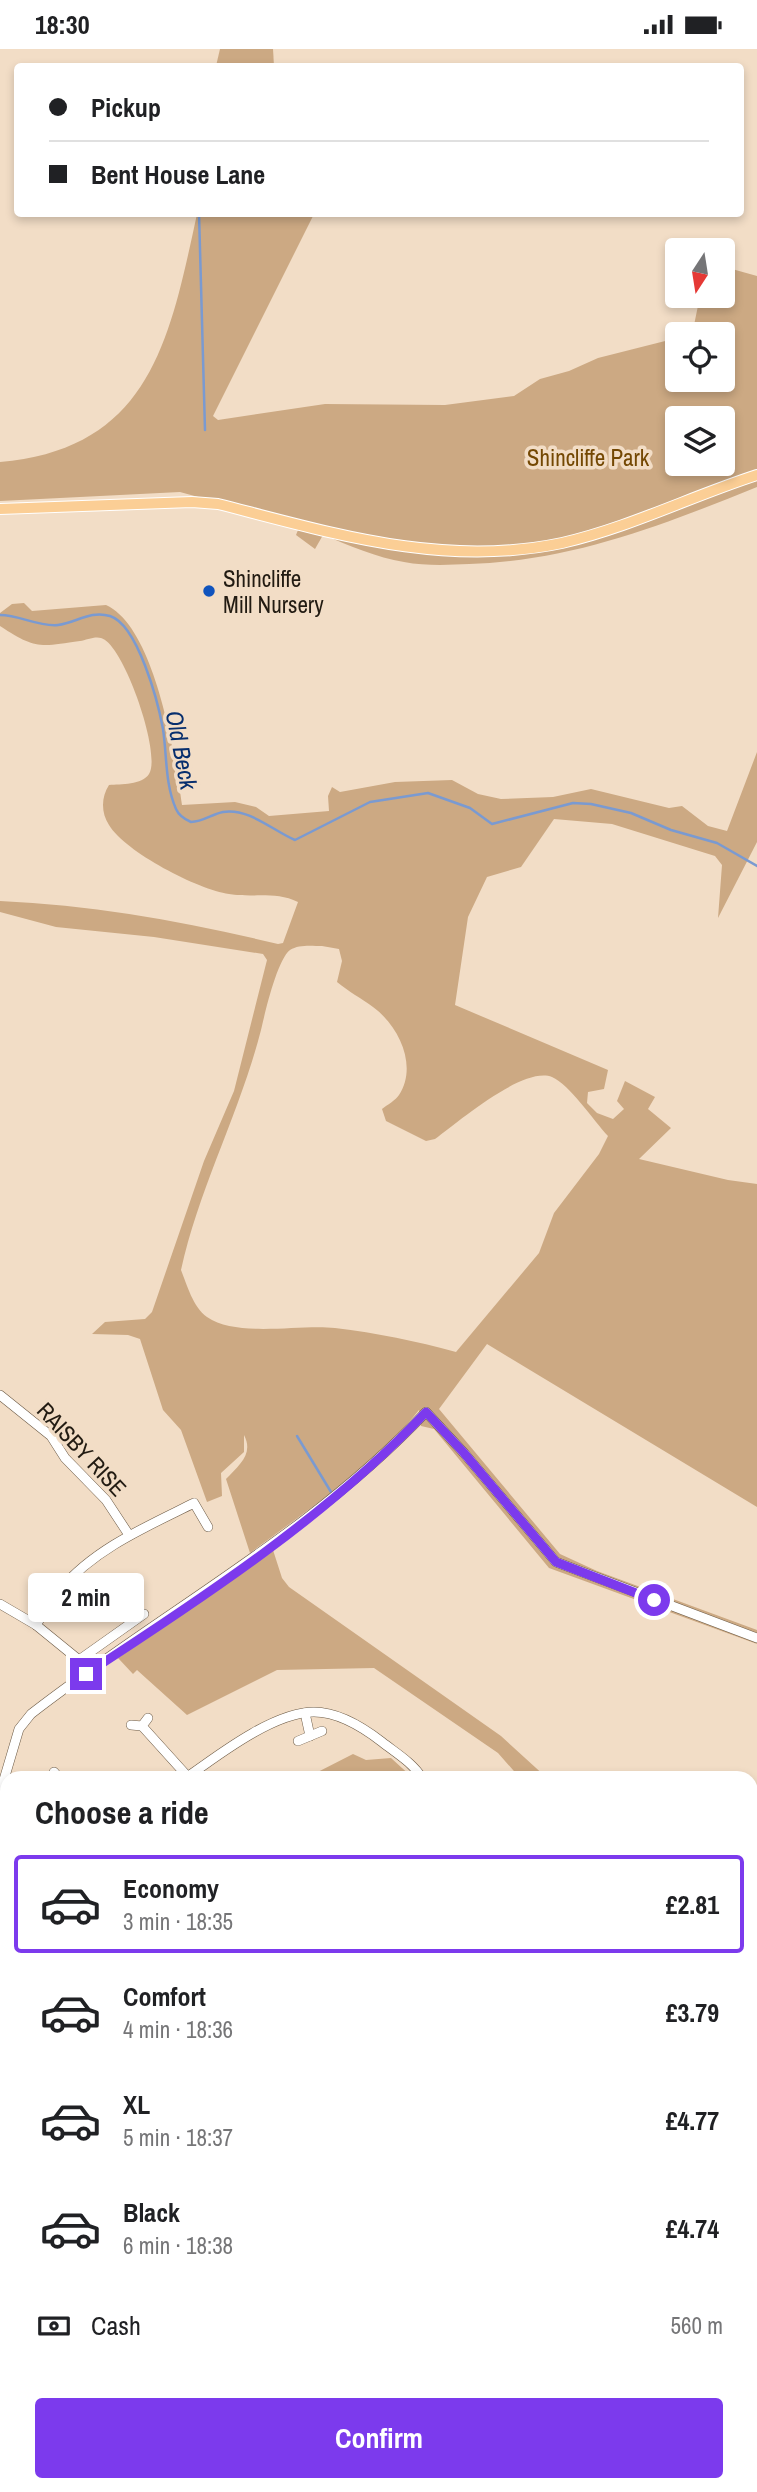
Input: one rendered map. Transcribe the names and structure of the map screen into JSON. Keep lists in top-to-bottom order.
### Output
{
  "streets": {
    "street": ["RAISBY RISE"]
  },
  "water": ["Old Beck"],
  "parks": ["Shincliffe Park"],
  "places": ["Shincliffe Mill Nursery"],
  "north": "bottom",
  "page": {
    "status": "18:30",
    "banner": ["Pickup", "Bent House Lane"],
    "bubble": "2 min",
    "heading": "Choose a ride",
    "list": [
      {
        "name": "Economy",
        "note": "3 min · 18:35",
        "value": "£2.81"
      },
      {
        "name": "Comfort",
        "note": "4 min · 18:36",
        "value": "£3.79"
      },
      {
        "name": "XL",
        "note": "5 min · 18:37",
        "value": "£4.77"
      },
      {
        "name": "Black",
        "note": "6 min · 18:38",
        "value": "£4.74"
      }
    ],
    "pay": ["Cash", "560 m"],
    "buttons": "Confirm"
  }
}
